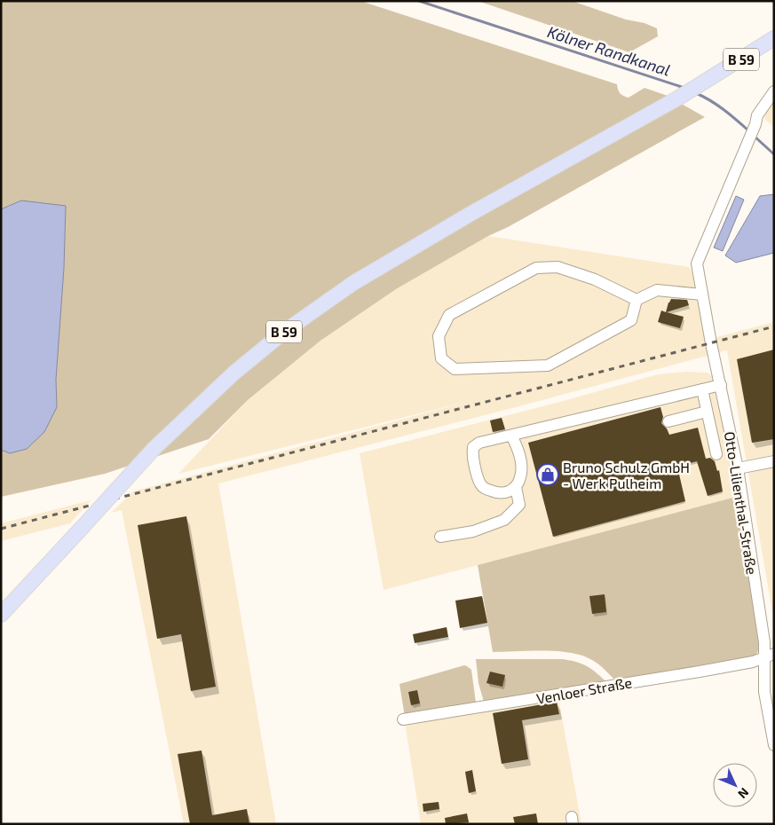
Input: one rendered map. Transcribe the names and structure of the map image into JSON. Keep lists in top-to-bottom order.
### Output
{
  "streets": {
    "main road": ["B 59"],
    "street": ["Otto-Lilienthal-Straße", "Venloer Straße"]
  },
  "crossings": [
    ["Otto-Lilienthal-Straße", "Venloer Straße"]
  ],
  "water": ["Kölner Randkanal"],
  "places": {
    "shop": ["Bruno Schulz GmbH - Werk Pulheim"]
  },
  "north": "bottom right"
}
